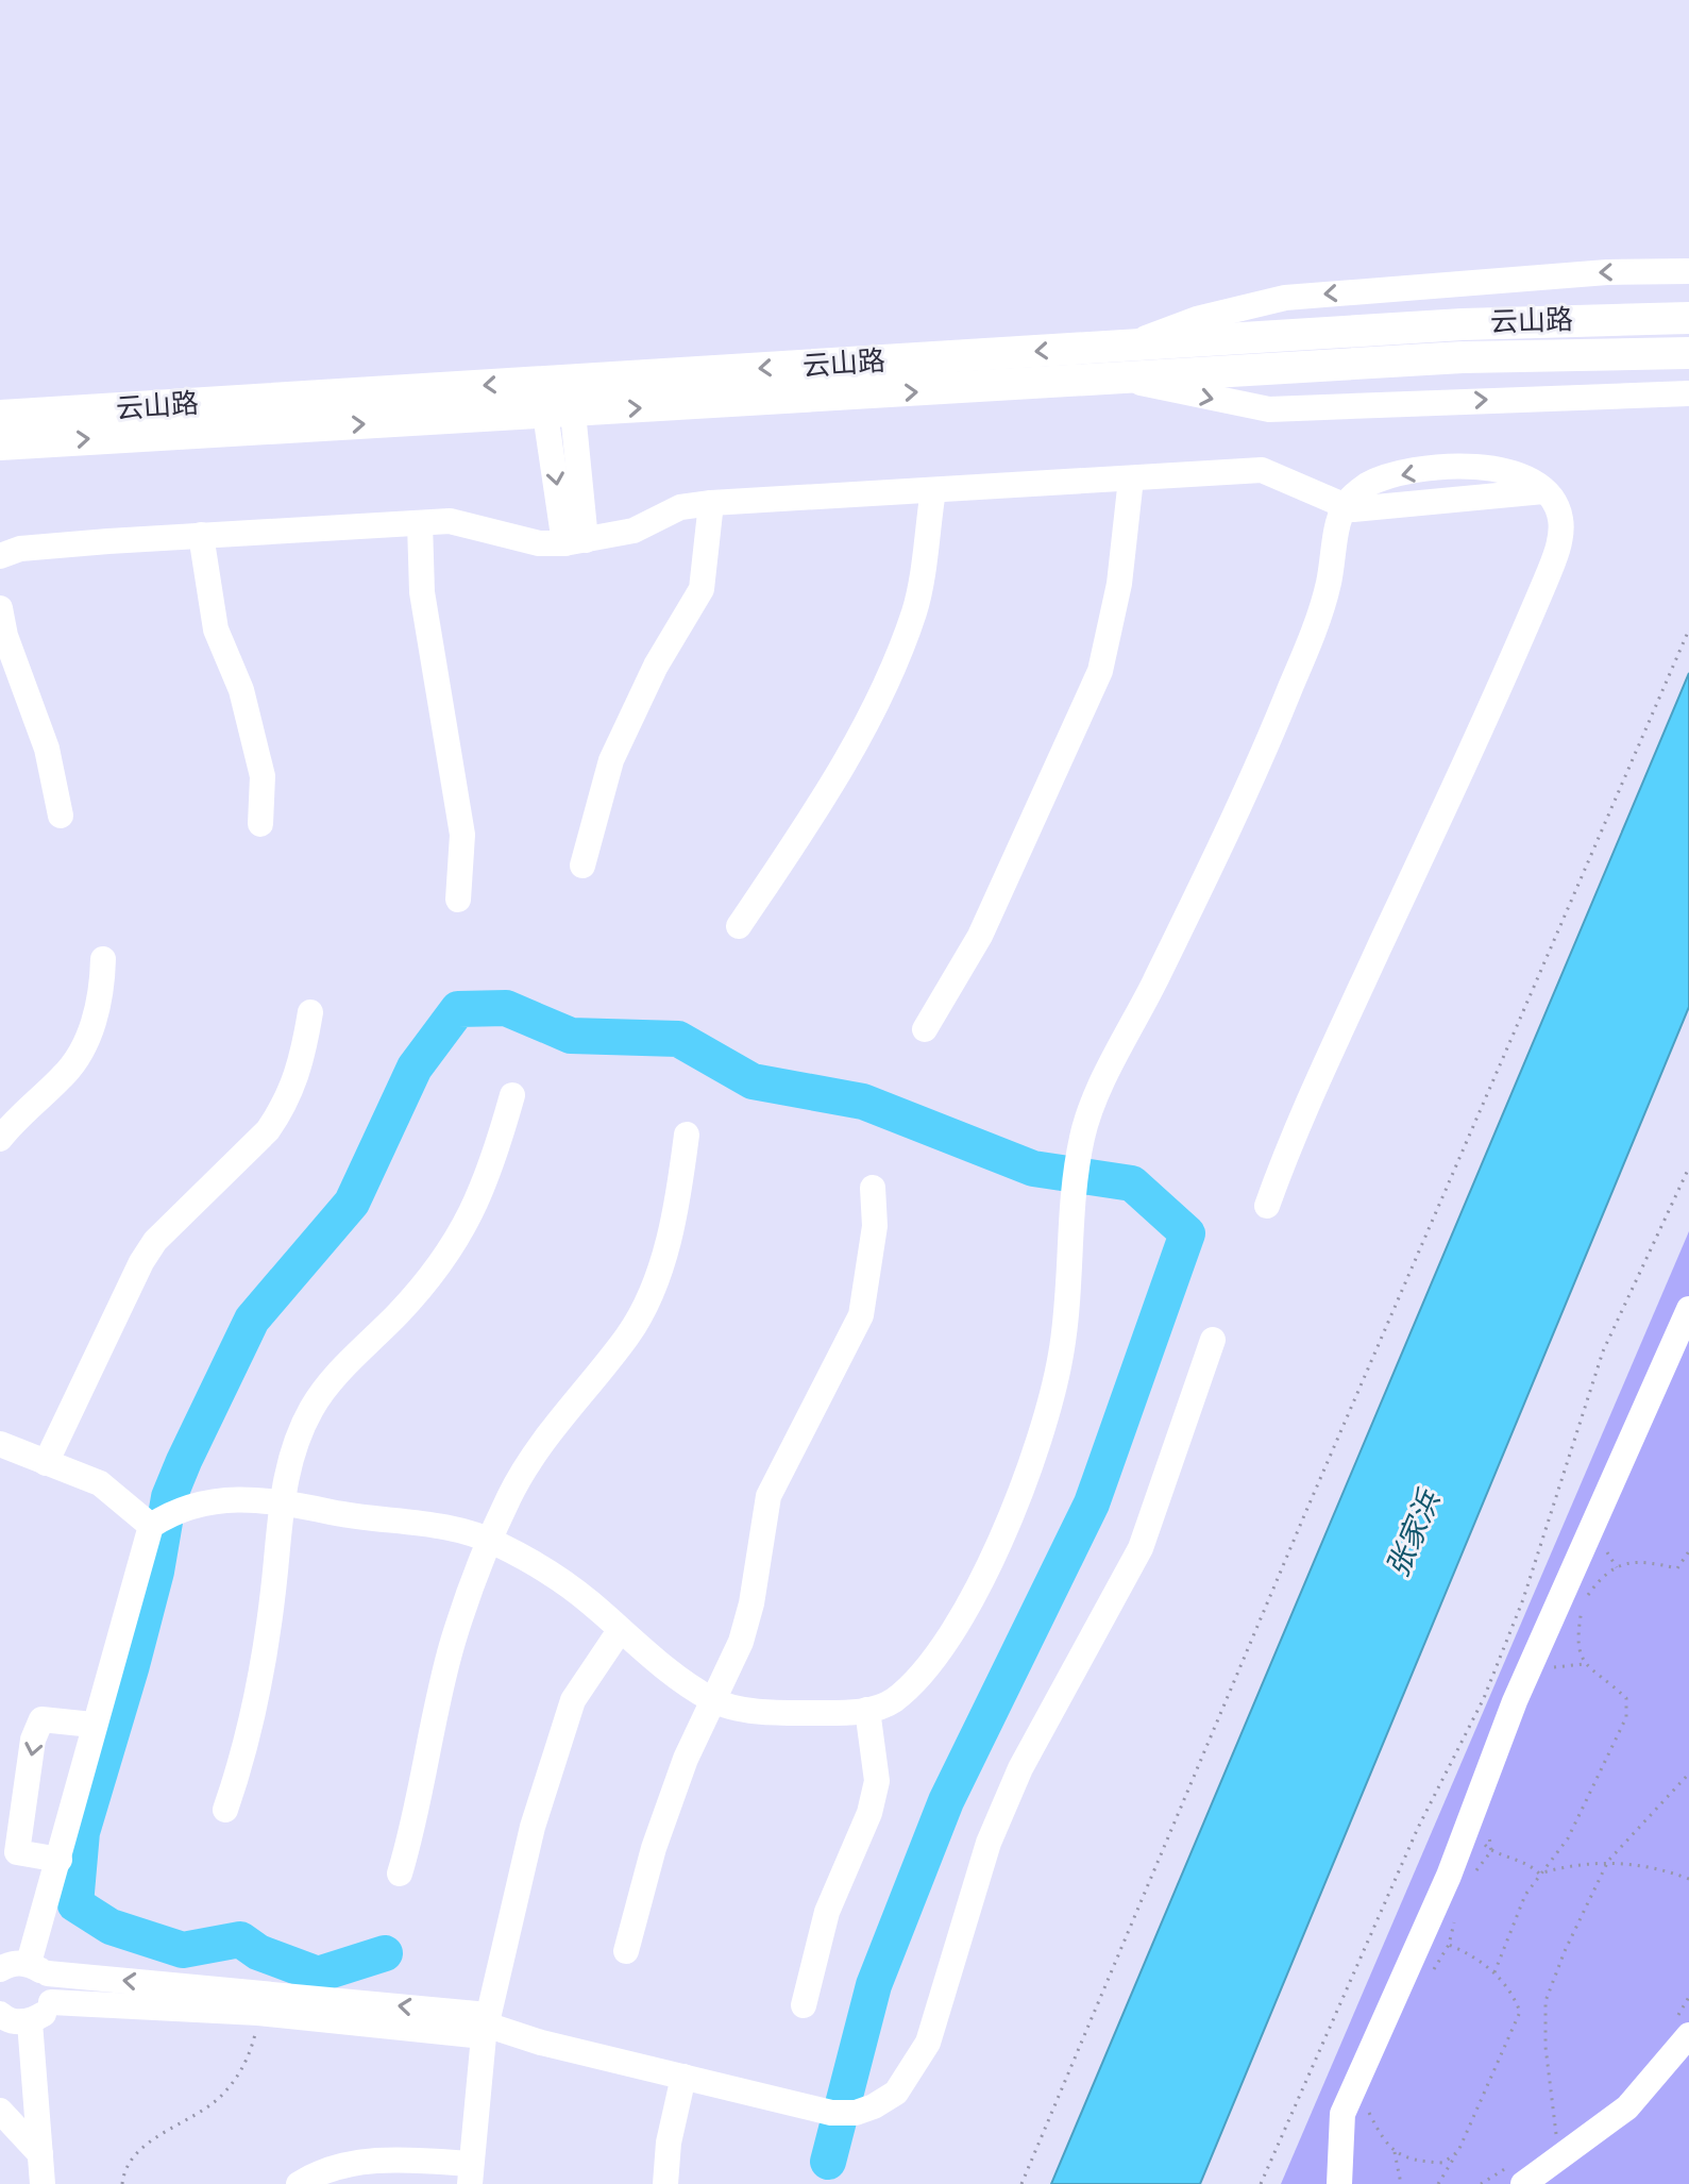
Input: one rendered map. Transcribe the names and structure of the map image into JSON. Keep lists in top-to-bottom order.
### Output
{
  "streets": {
    "main road": ["云山路"]
  },
  "water": ["张家浜"]
}
